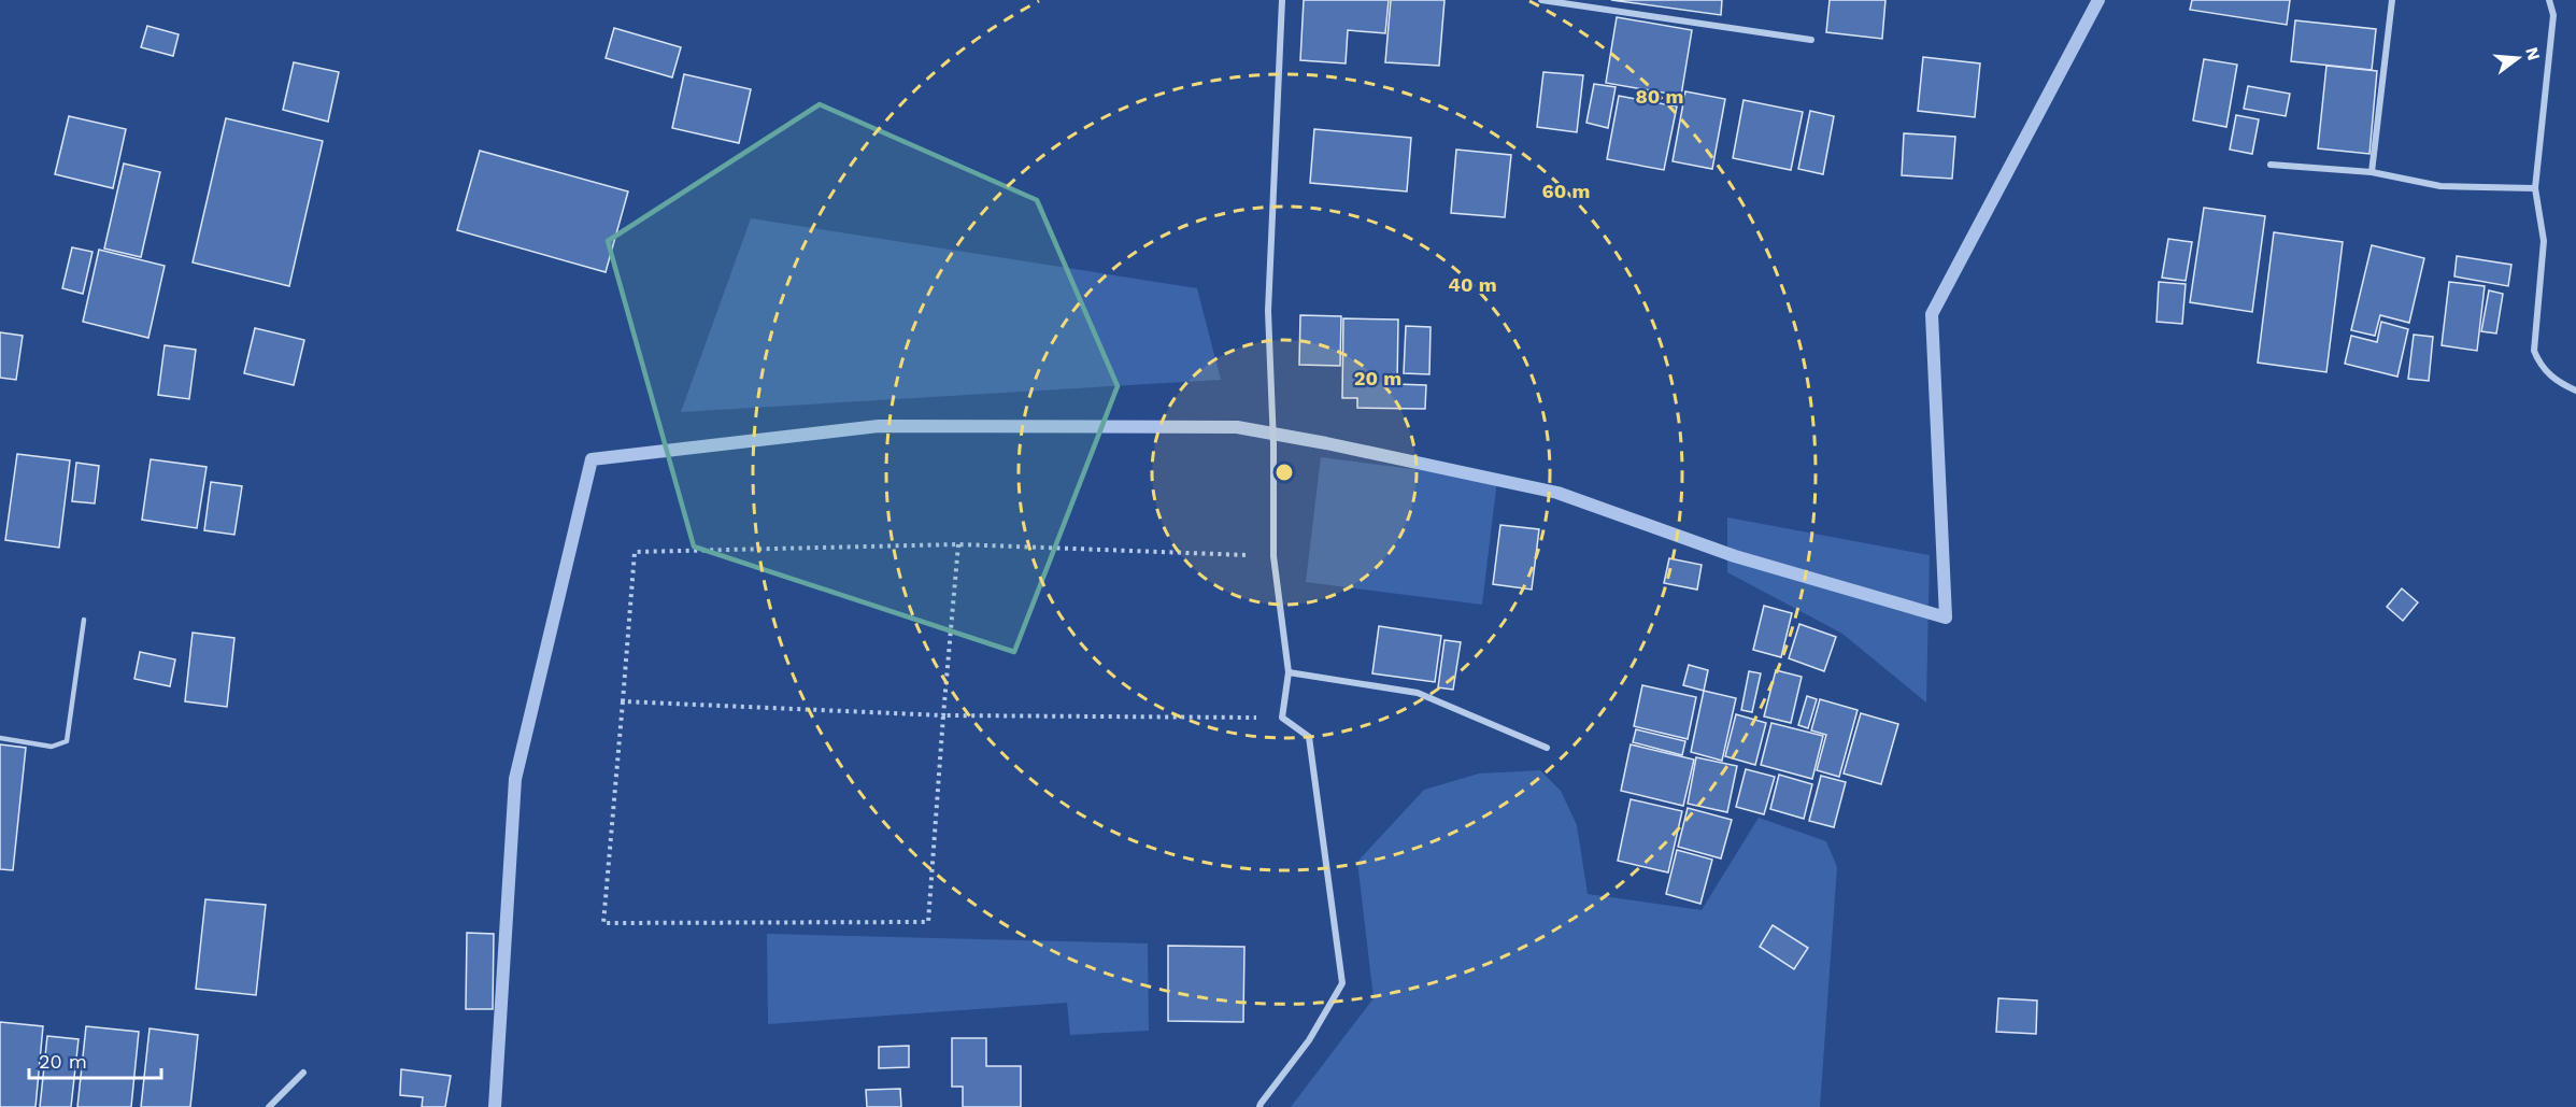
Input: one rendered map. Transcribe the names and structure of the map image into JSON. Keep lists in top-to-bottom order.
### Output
{
  "scale_bar": "20 m",
  "north": "right",
  "rings": [
    "80 m",
    "60 m",
    "40 m",
    "20 m"
  ]
}
